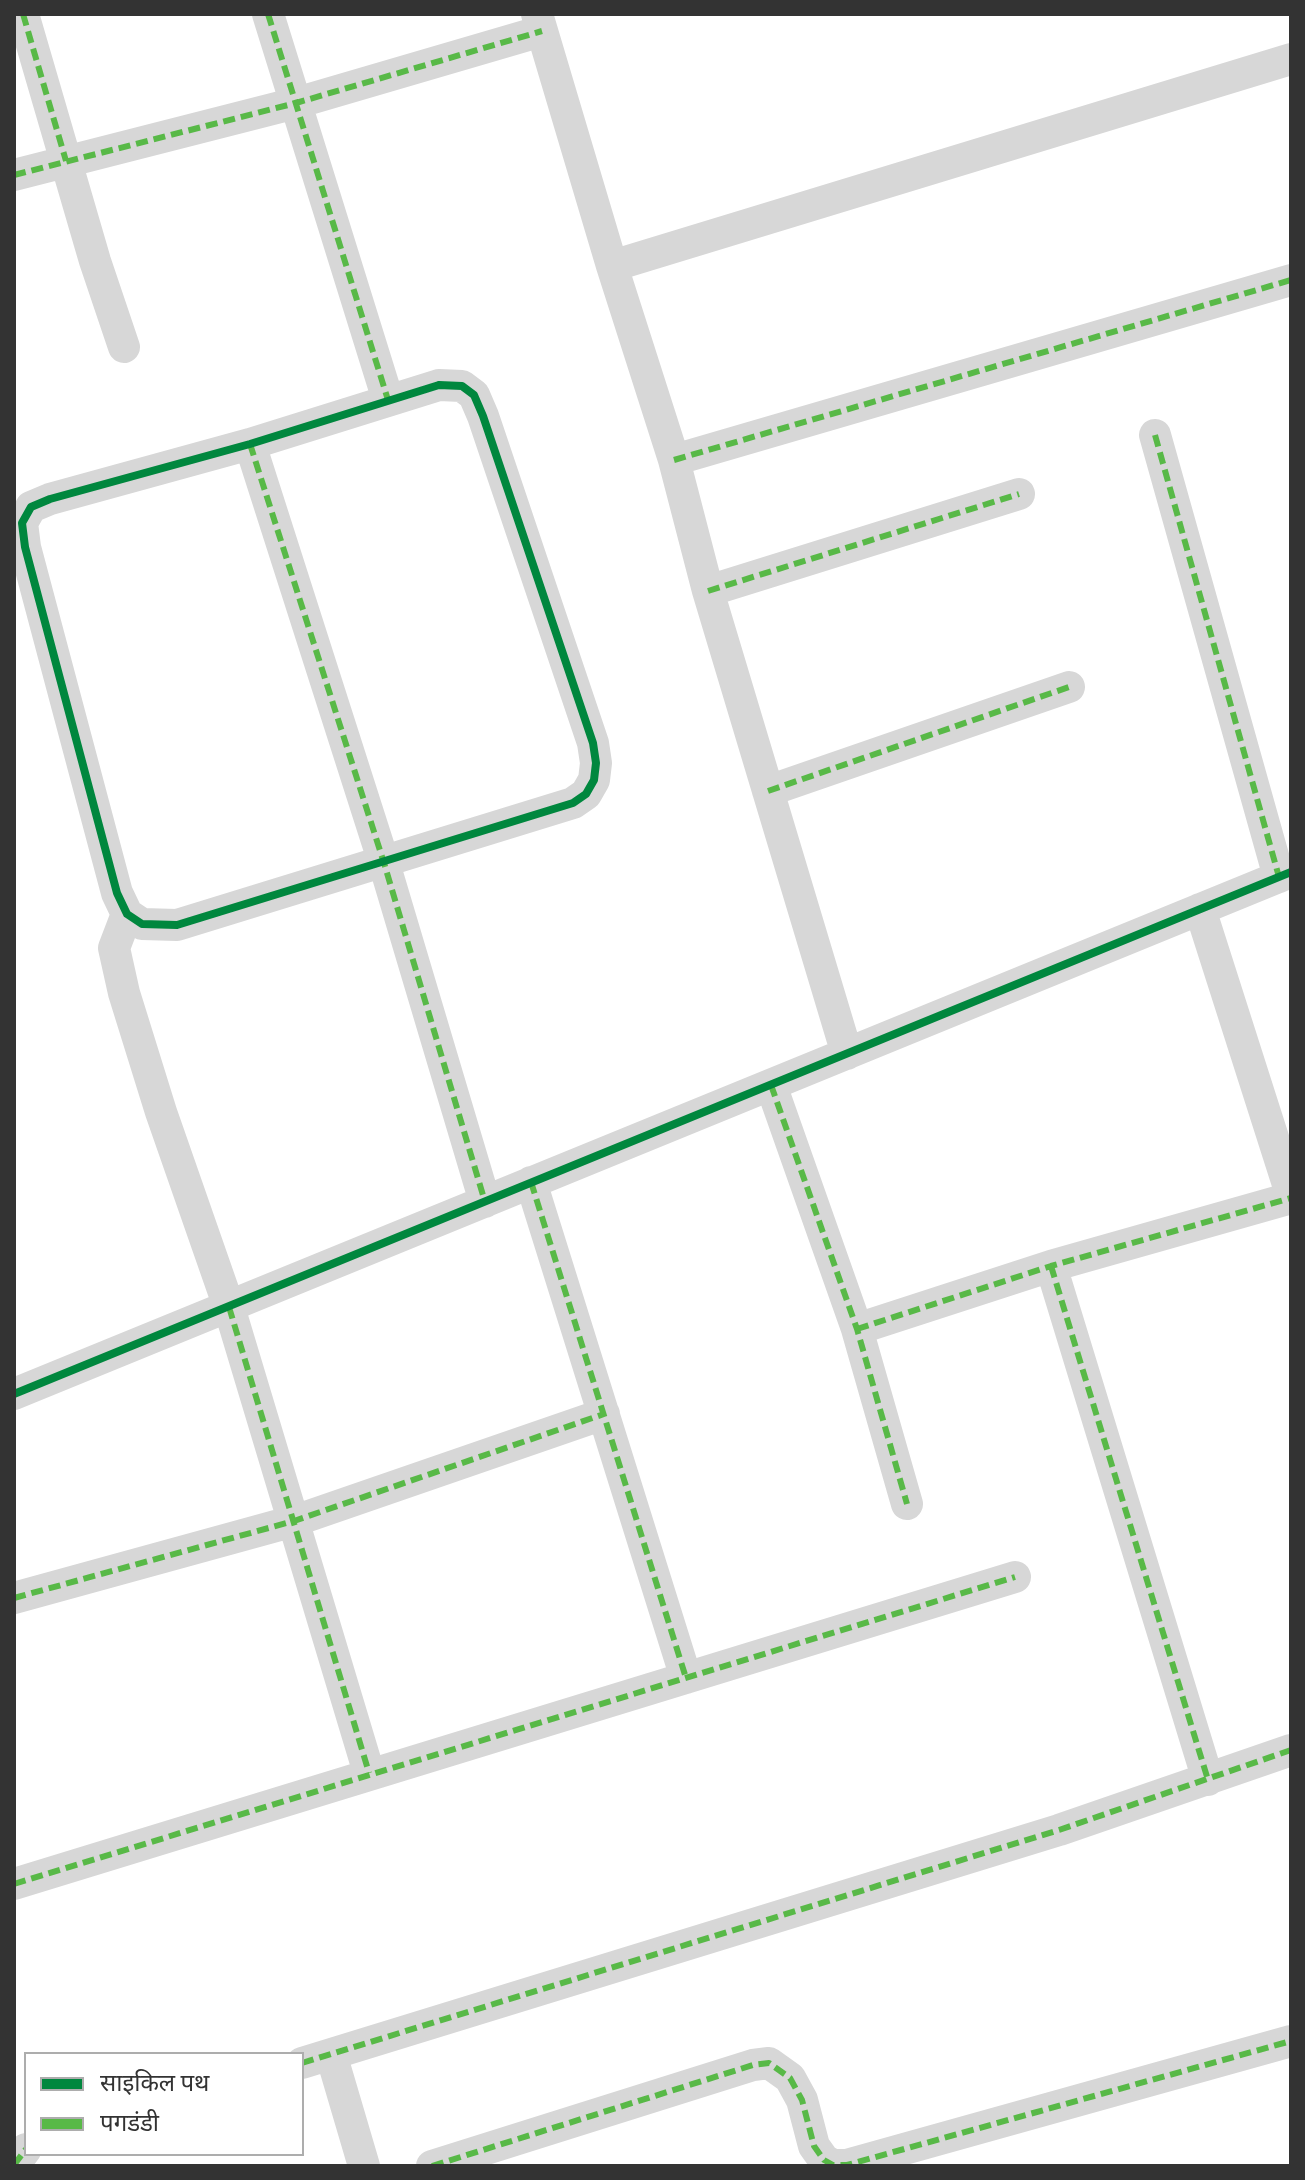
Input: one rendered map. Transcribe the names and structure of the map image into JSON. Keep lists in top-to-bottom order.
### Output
{
  "legend": ["साइकिल पथ", "पगडंडी"]
}
